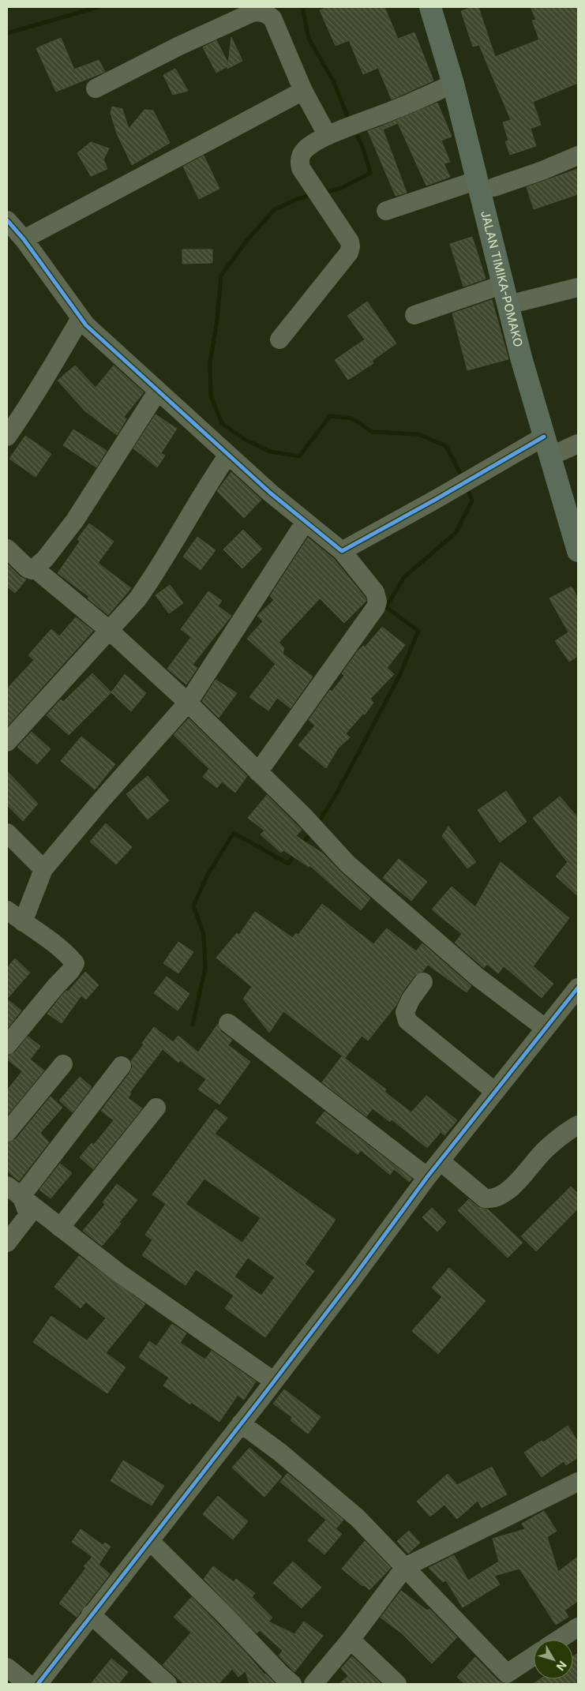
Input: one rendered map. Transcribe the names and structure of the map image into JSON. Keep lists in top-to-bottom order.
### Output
{
  "streets": {
    "highway": ["JALAN TIMIKA-POMAKO"]
  },
  "north": "bottom right"
}
